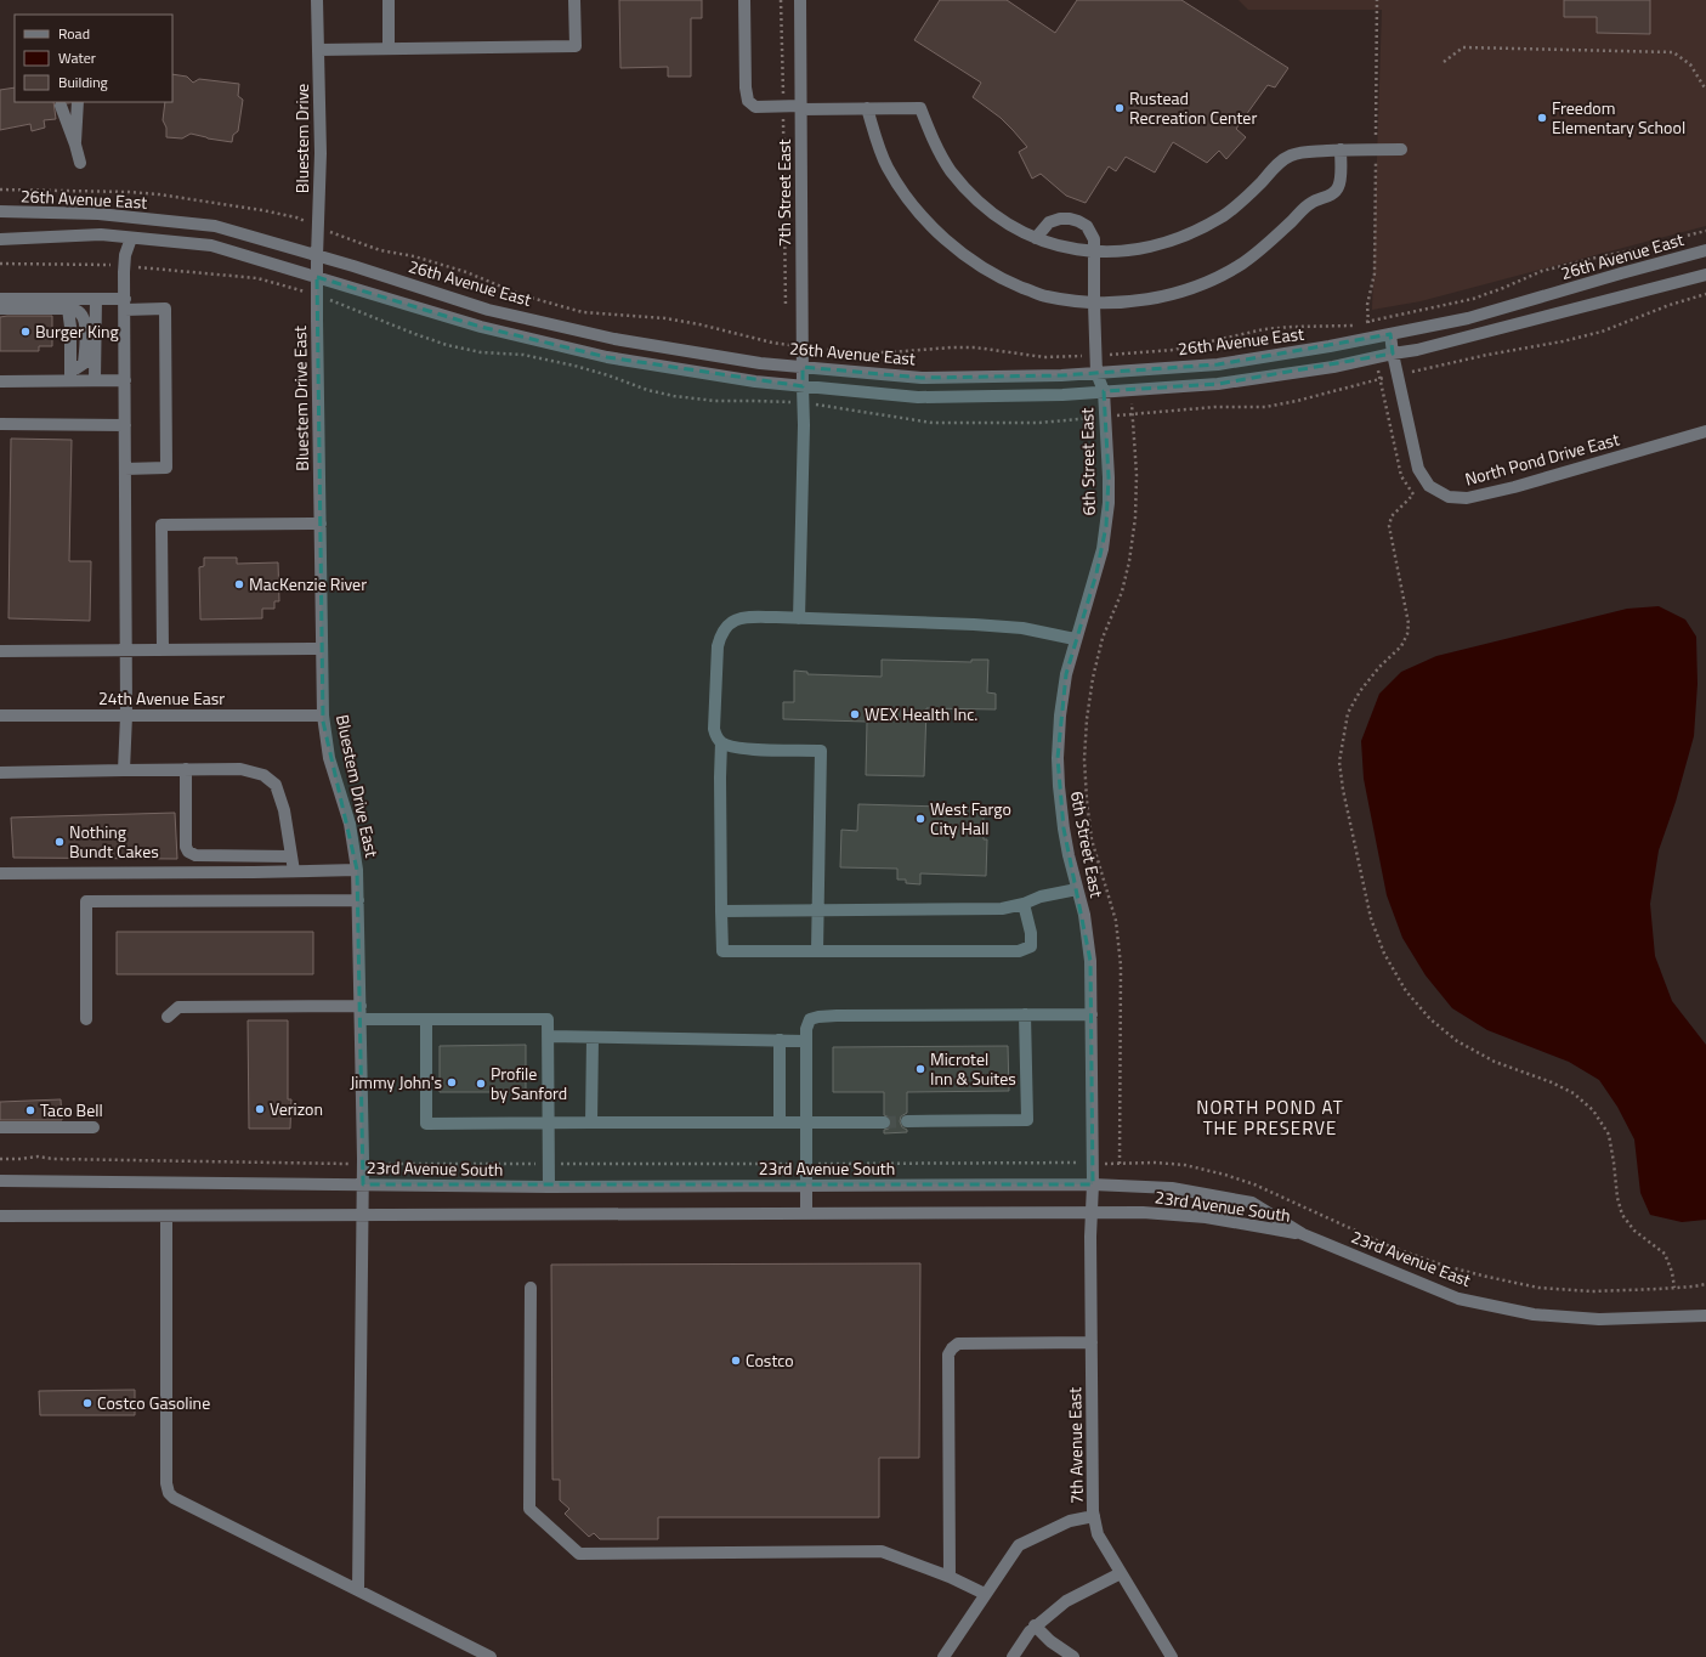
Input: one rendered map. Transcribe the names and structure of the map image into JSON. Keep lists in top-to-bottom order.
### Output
{
  "streets": {
    "street": [
      "Bluestem Drive",
      "7th Street East",
      "26th Avenue East",
      "Bluestem Drive East",
      "North Pond Drive East",
      "6th Street East",
      "24th Avenue Easr",
      "23rd Avenue South",
      "23rd Avenue East",
      "7th Avenue East"
    ]
  },
  "crossings": [
    ["Bluestem Drive", "26th Avenue East"],
    ["Bluestem Drive", "Bluestem Drive East"],
    ["7th Street East", "26th Avenue East"],
    ["26th Avenue East", "Bluestem Drive East"],
    ["26th Avenue East", "North Pond Drive East"],
    ["26th Avenue East", "6th Street East"],
    ["Bluestem Drive East", "24th Avenue Easr"],
    ["Bluestem Drive East", "23rd Avenue South"],
    ["6th Street East", "23rd Avenue South"],
    ["6th Street East", "7th Avenue East"],
    ["23rd Avenue South", "23rd Avenue East"],
    ["23rd Avenue South", "7th Avenue East"]
  ],
  "districts": ["NORTH POND AT THE PRESERVE"],
  "places": [
    "Rustead Recreation Center",
    "Freedom Elementary School",
    "Burger King",
    "MacKenzie River",
    "WEX Health Inc.",
    "West Fargo City Hall",
    "Nothing Bundt Cakes",
    "Microtel Inn & Suites",
    "Jimmy John's",
    "Profile by Sanford",
    "Verizon",
    "Taco Bell",
    "Costco",
    "Costco Gasoline"
  ],
  "legend": ["Road", "Water", "Building"]
}
